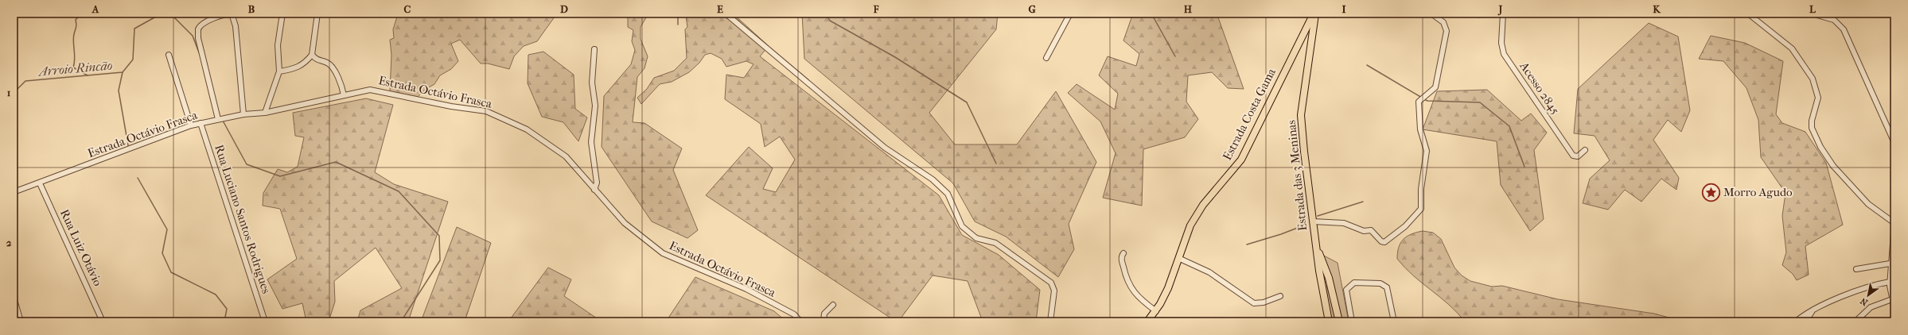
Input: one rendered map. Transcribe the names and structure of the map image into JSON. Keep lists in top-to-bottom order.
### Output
{
  "streets": {
    "main road": ["Estrada Costa Gama", "Estrada das 3 Meninas"],
    "street": [
      "Acesso 2845",
      "Estrada Octávio Frasca",
      "Rua Luciano Santos Rodrigues",
      "Rua Luiz Otávio"
    ]
  },
  "crossings": [
    ["Estrada Octávio Frasca", "Rua Luciano Santos Rodrigues"],
    ["Estrada Octávio Frasca", "Rua Luiz Otávio"],
    ["Estrada Costa Gama", "Estrada das 3 Meninas"]
  ],
  "water": ["Arroio Rincão"],
  "places": {
    "place": ["Morro Agudo"]
  },
  "north": "bottom left",
  "grid": {
    "columns": [
      "A",
      "B",
      "C",
      "D",
      "E",
      "F",
      "G",
      "H",
      "I",
      "J",
      "K",
      "L"
    ],
    "rows": ["1", "2"]
  }
}
